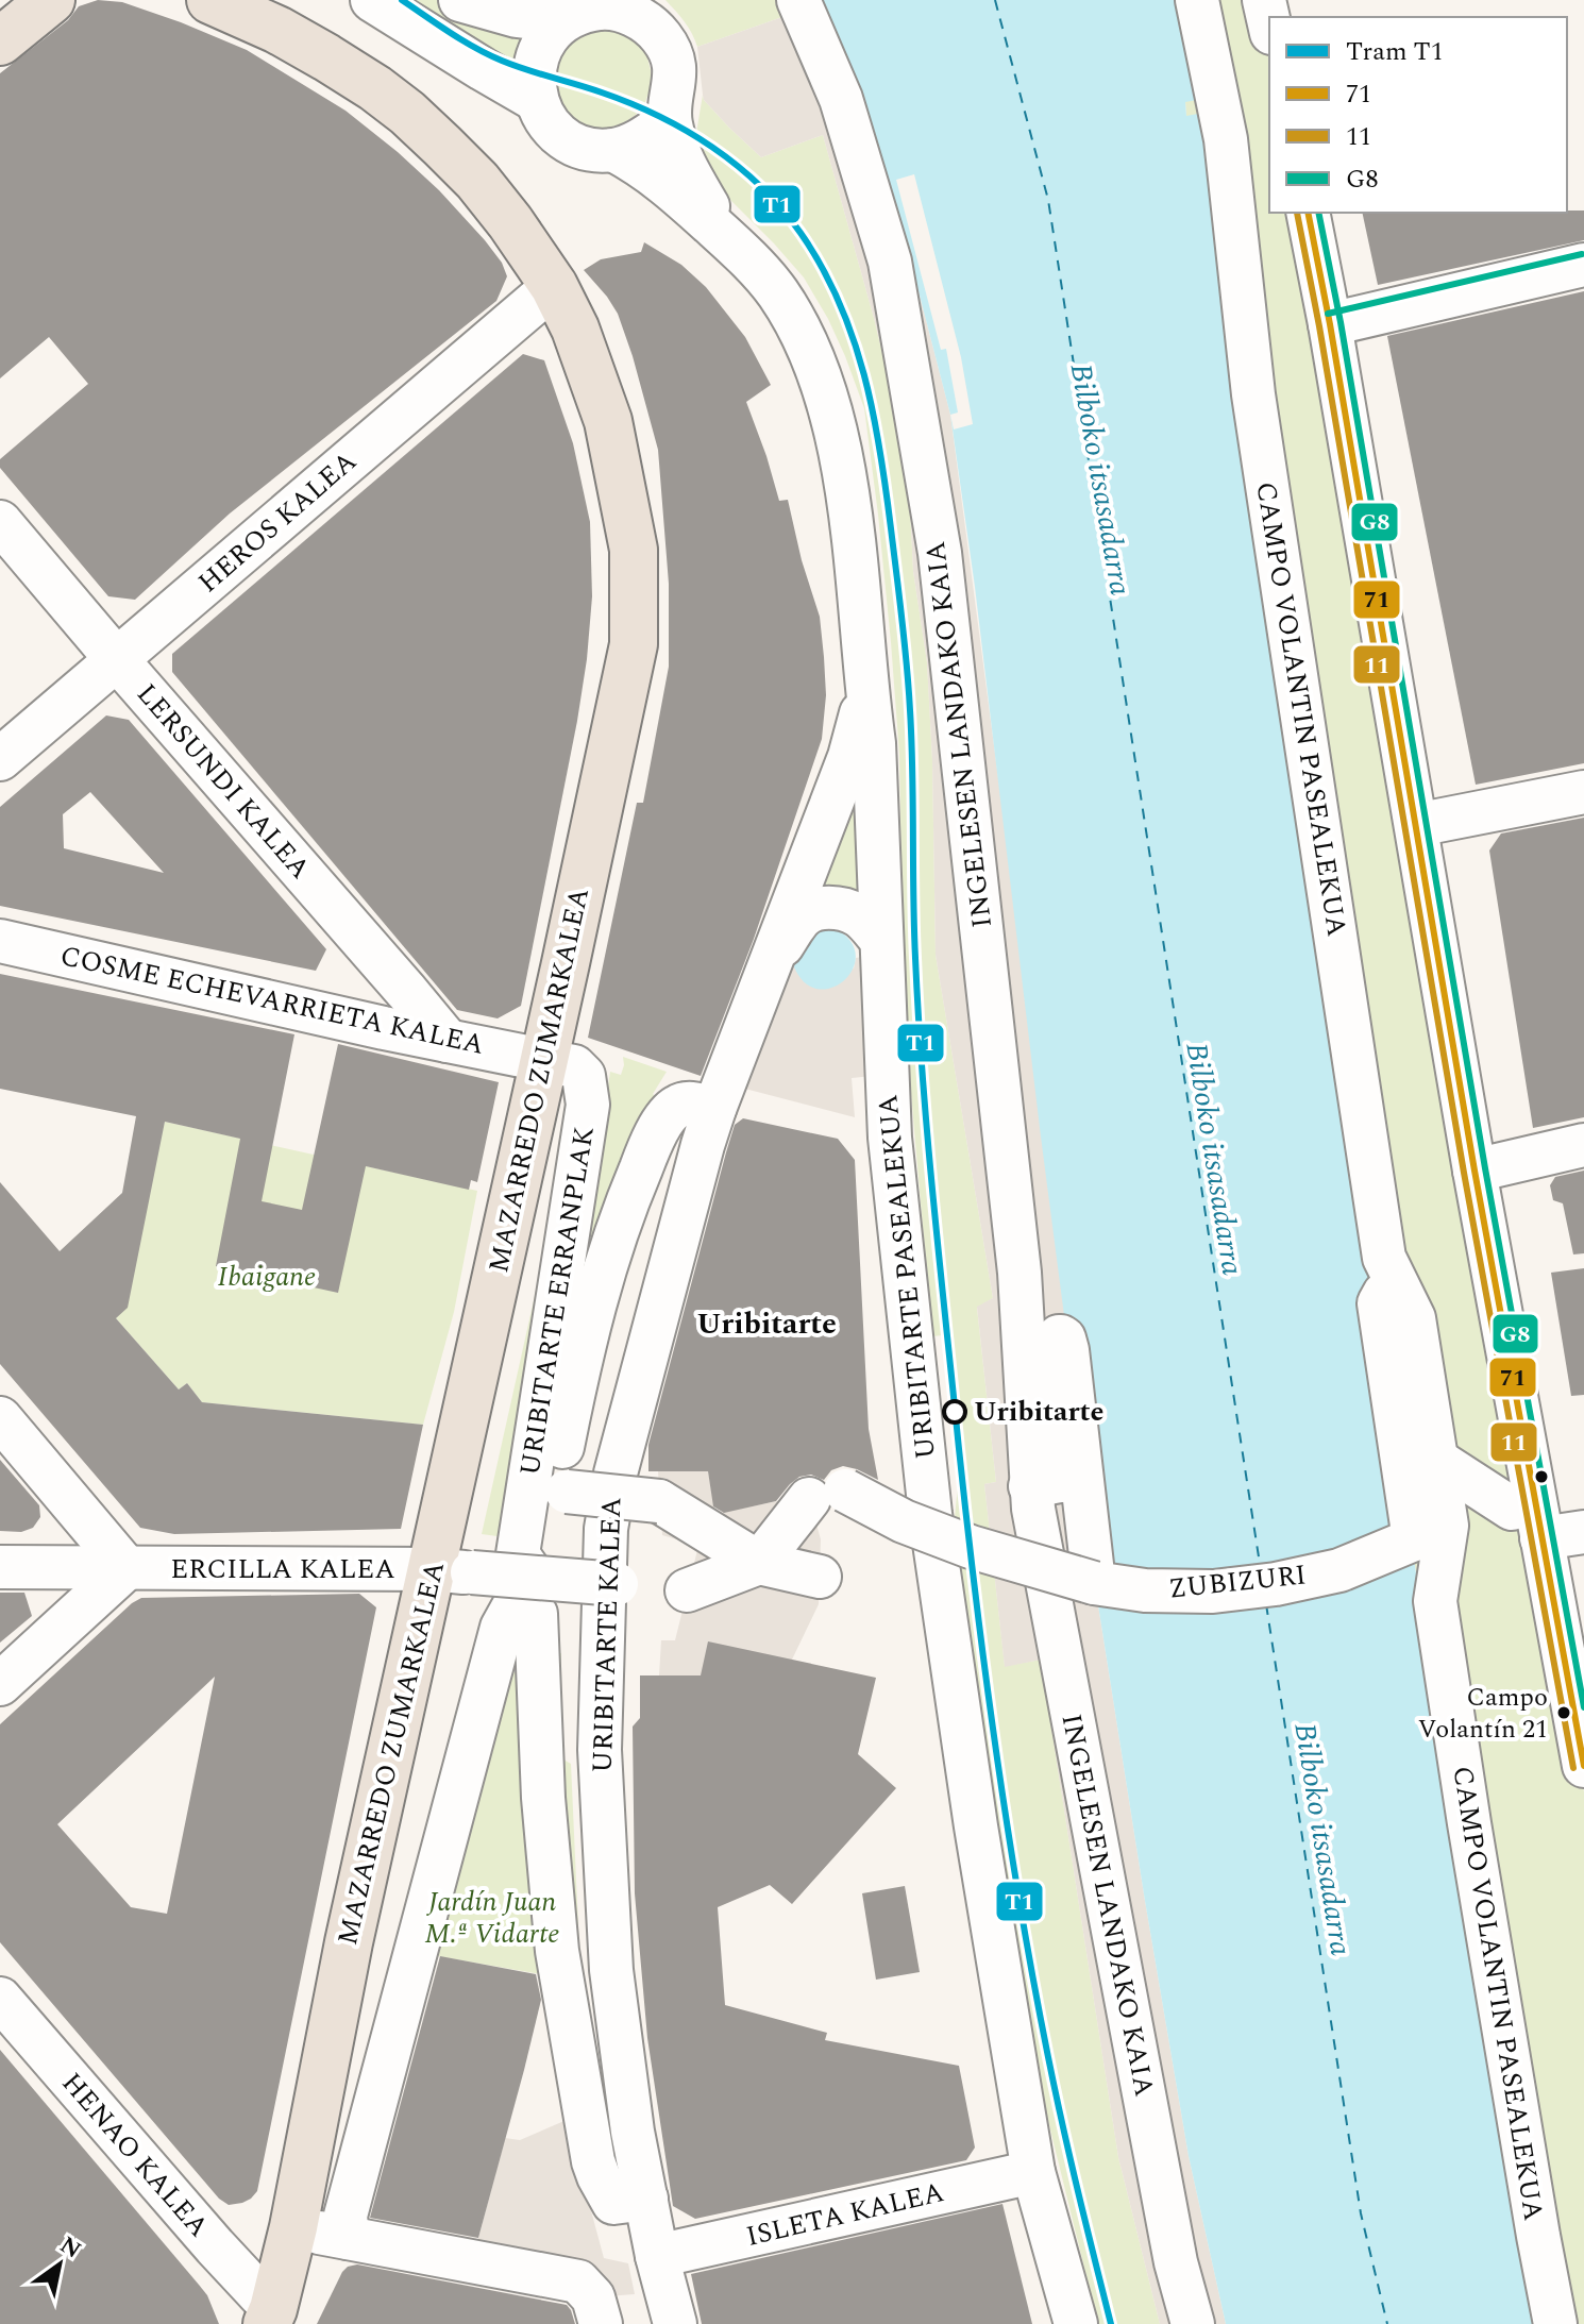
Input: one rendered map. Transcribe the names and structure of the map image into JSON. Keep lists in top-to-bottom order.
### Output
{
  "streets": {
    "main road": ["MAZARREDO ZUMARKALEA"],
    "street": [
      "HEROS KALEA",
      "CAMPO VOLANTIN PASEALEKUA",
      "INGELESEN LANDAKO KAIA",
      "LERSUNDI KALEA",
      "COSME ECHEVARRIETA KALEA",
      "URIBITARTE PASEALEKUA",
      "URIBITARTE ERRANPLAK",
      "ERCILLA KALEA",
      "ZUBIZURI",
      "URIBITARTE KALEA",
      "HENAO KALEA",
      "ISLETA KALEA"
    ]
  },
  "crossings": [
    ["HEROS KALEA", "LERSUNDI KALEA"],
    ["HEROS KALEA", "MAZARREDO ZUMARKALEA"],
    ["CAMPO VOLANTIN PASEALEKUA", "ZUBIZURI"],
    ["LERSUNDI KALEA", "COSME ECHEVARRIETA KALEA"],
    ["COSME ECHEVARRIETA KALEA", "MAZARREDO ZUMARKALEA"],
    ["COSME ECHEVARRIETA KALEA", "URIBITARTE ERRANPLAK"],
    ["MAZARREDO ZUMARKALEA", "URIBITARTE ERRANPLAK"],
    ["MAZARREDO ZUMARKALEA", "ERCILLA KALEA"],
    ["MAZARREDO ZUMARKALEA", "HENAO KALEA"],
    ["URIBITARTE PASEALEKUA", "URIBITARTE KALEA"],
    ["URIBITARTE PASEALEKUA", "ISLETA KALEA"],
    ["URIBITARTE ERRANPLAK", "URIBITARTE KALEA"],
    ["URIBITARTE KALEA", "ISLETA KALEA"]
  ],
  "districts": ["Uribitarte"],
  "water": ["Bilboko itsasadarra"],
  "parks": ["Ibaigane", "Jardín Juan M.ª Vidarte"],
  "places": ["Uribitarte", "Campo Volantín 21"],
  "lines": [
    "tram line T1",
    "transit line 71",
    "transit line 11",
    "transit line G8"
  ],
  "legend": [
    "Tram T1",
    "71",
    "11",
    "G8"
  ],
  "north": "top right"
}
